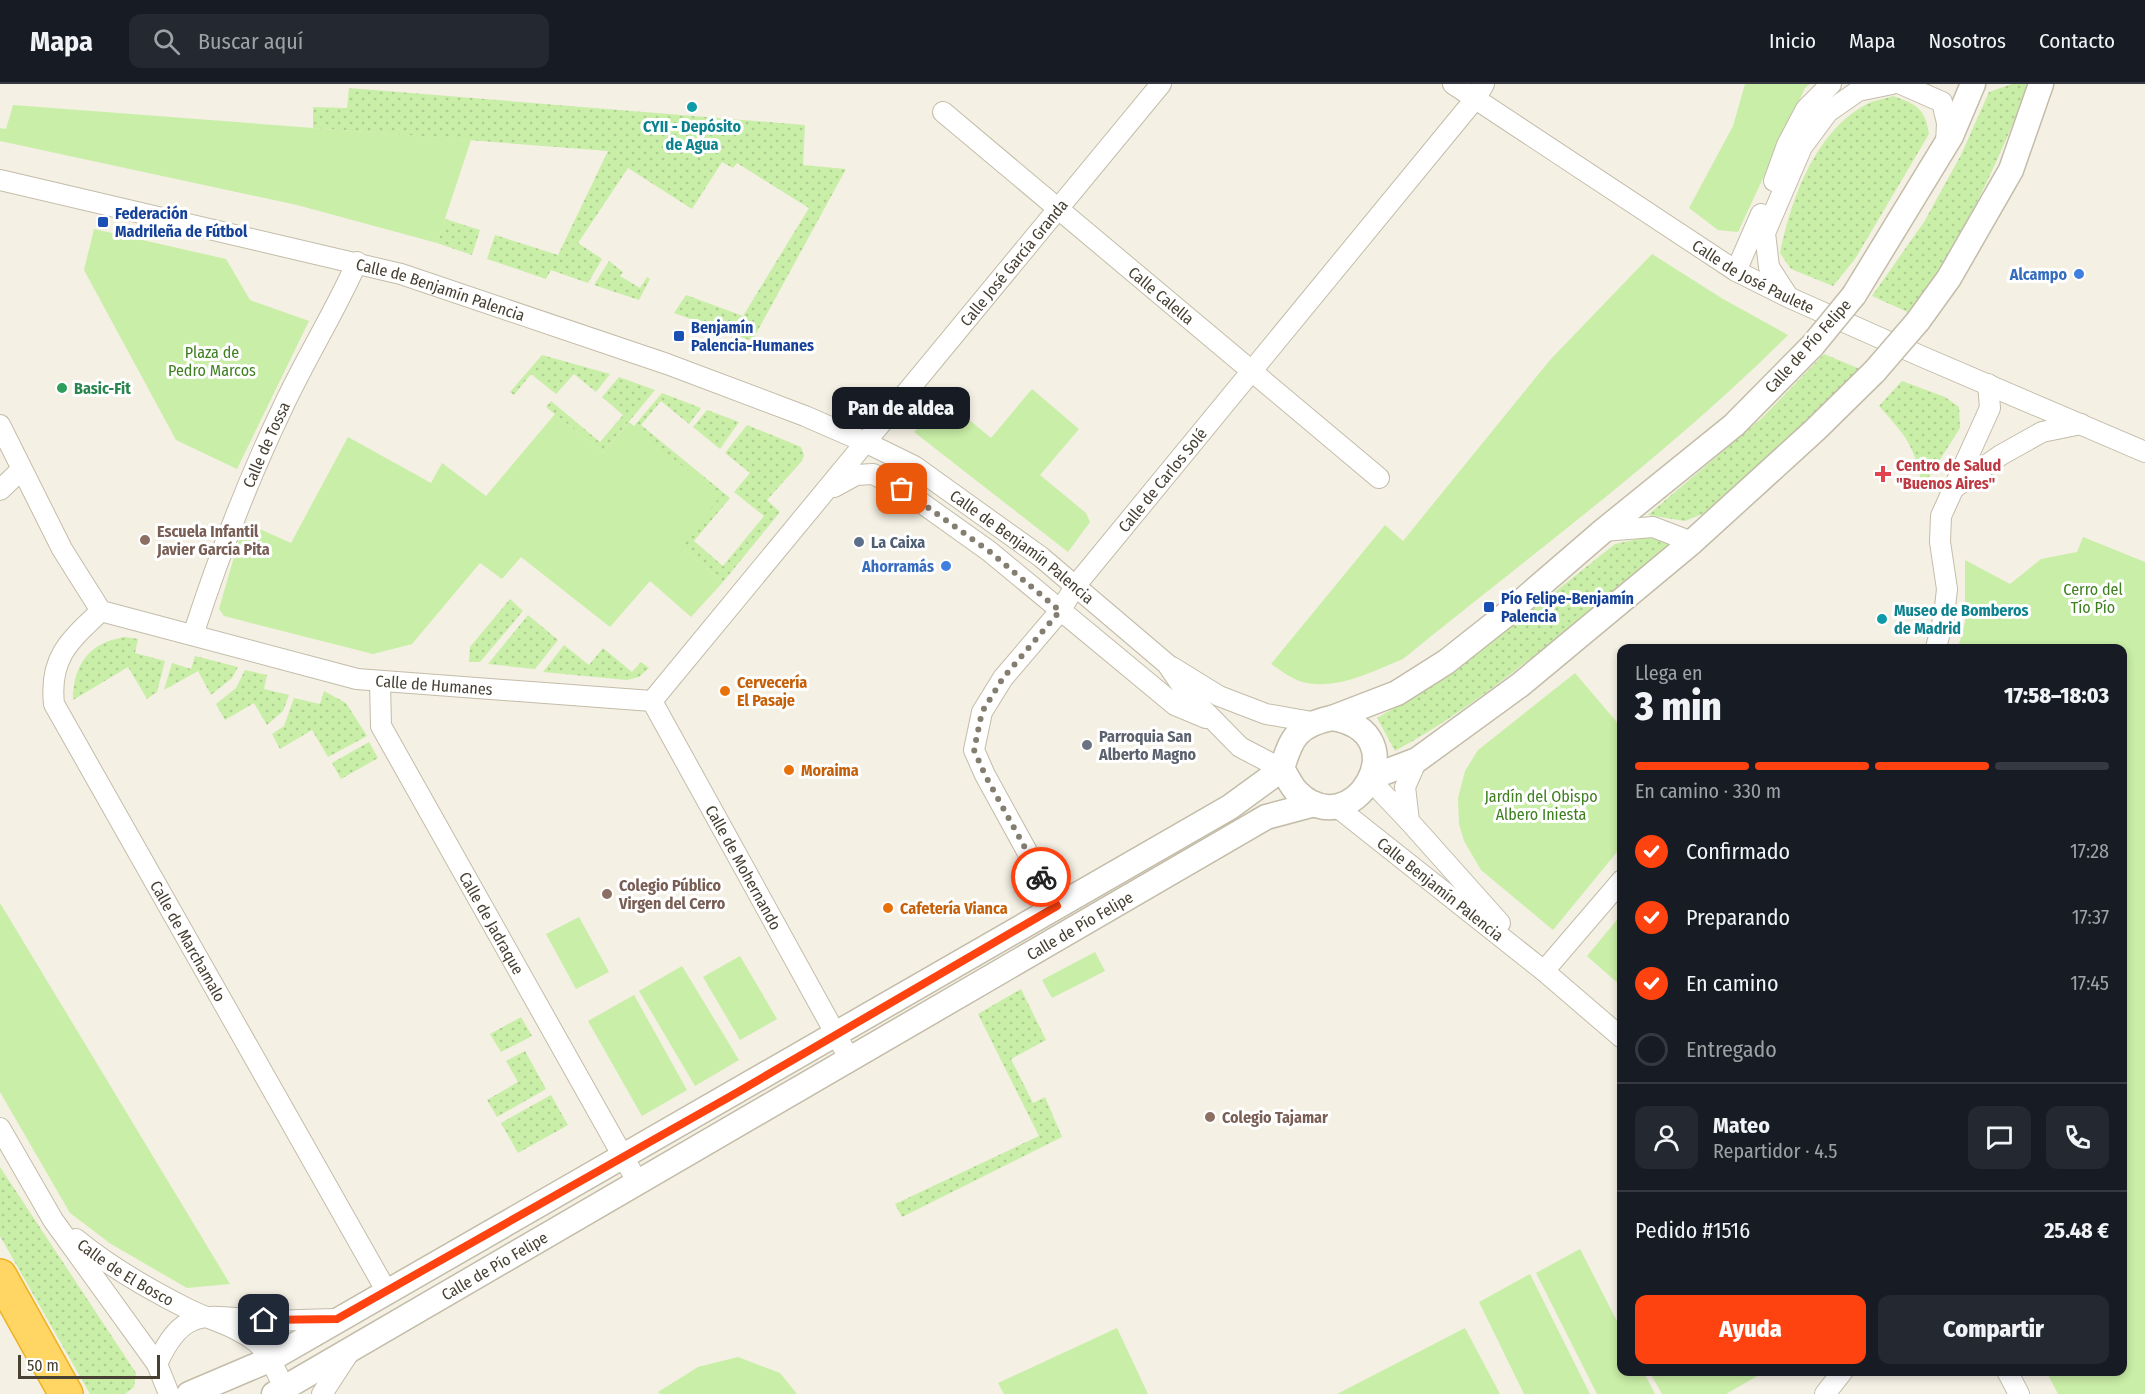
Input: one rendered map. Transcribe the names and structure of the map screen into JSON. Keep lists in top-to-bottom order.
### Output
{
  "streets": {
    "street": [
      "Calle José García Granda",
      "Calle de José Paulete",
      "Calle de Benjamín Palencia",
      "Calle Calella",
      "Calle de Pío Felipe",
      "Calle de Tossa",
      "Calle de Carlos Solé",
      "Calle de Humanes",
      "Calle de Mohernando",
      "Calle Benjamín Palencia",
      "Calle de Jadraque",
      "Calle de Marchamalo",
      "Calle de El Bosco"
    ]
  },
  "crossings": [
    ["Calle José García Granda", "Calle de Benjamín Palencia"],
    ["Calle José García Granda", "Calle Calella"],
    ["Calle de José Paulete", "Calle de Carlos Solé"],
    ["Calle de Benjamín Palencia", "Calle de Pío Felipe"],
    ["Calle de Benjamín Palencia", "Calle de Tossa"],
    ["Calle de Benjamín Palencia", "Calle de Carlos Solé"],
    ["Calle de Benjamín Palencia", "Calle Benjamín Palencia"],
    ["Calle Calella", "Calle de Carlos Solé"],
    ["Calle de Pío Felipe", "Calle de Carlos Solé"],
    ["Calle de Pío Felipe", "Calle de Mohernando"],
    ["Calle de Pío Felipe", "Calle Benjamín Palencia"],
    ["Calle de Pío Felipe", "Calle de Jadraque"],
    ["Calle de Pío Felipe", "Calle de Marchamalo"],
    ["Calle de Pío Felipe", "Calle de El Bosco"],
    ["Calle de Tossa", "Calle de Humanes"],
    ["Calle de Humanes", "Calle de Mohernando"],
    ["Calle de Humanes", "Calle de Jadraque"],
    ["Calle de Humanes", "Calle de Marchamalo"]
  ],
  "parks": ["Plaza de Pedro Marcos", "Cerro del Tío Pío", "Jardín del Obispo Albero Iniesta"],
  "places": {
    "other": [
      "CYII - Depósito de Agua",
      "Alcampo",
      "Basic-Fit",
      "Pan de aldea",
      "Escuela Infantil Javier García Pita",
      "La Caixa",
      "Ahorramás",
      "Museo de Bomberos de Madrid",
      "Cervecería El Pasaje",
      "Parroquia San Alberto Magno",
      "Moraima",
      "Colegio Público Virgen del Cerro",
      "Cafetería Vianca",
      "Colegio Tajamar"
    ],
    "transit": ["Federación Madrileña de Fútbol", "Benjamín Palencia-Humanes", "Pío Felipe-Benjamín Palencia"],
    "health": ["Centro de Salud \"Buenos Aires\""]
  },
  "scale_bar": "50 m",
  "page": {
    "header": "Mapa",
    "search": "Buscar aquí",
    "nav": [
      "Inicio",
      "Mapa",
      "Nosotros",
      "Contacto"
    ],
    "bubble": "Pan de aldea",
    "heading": ["3 min", "Llega en", "17:58–18:03"],
    "panel": [
      "Mateo",
      "Repartidor · 4.5",
      "Pedido #1516",
      "25.48 €"
    ],
    "bar": "En camino · 330 m",
    "list": [
      ["Confirmado", "17:28"],
      ["Preparando", "17:37"],
      ["En camino", "17:45"],
      "Entregado"
    ],
    "buttons": ["Ayuda", "Compartir"],
    "scale": "50 m"
  }
}
